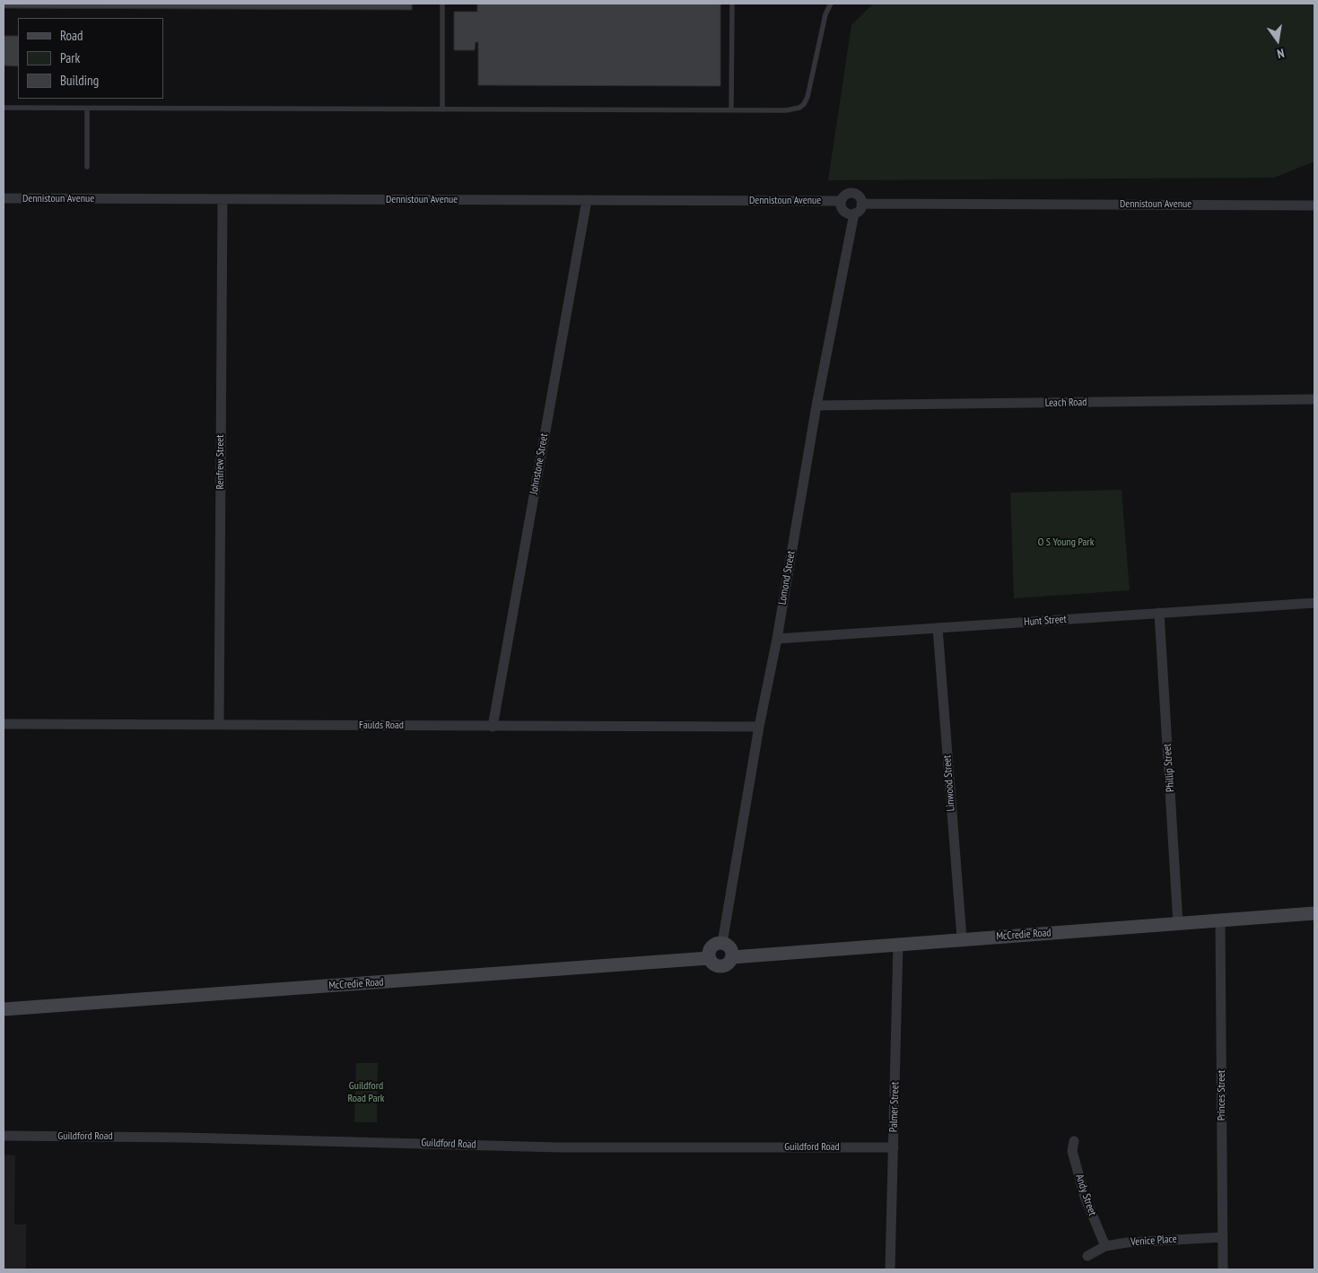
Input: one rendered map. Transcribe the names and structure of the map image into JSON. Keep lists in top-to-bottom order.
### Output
{
  "streets": {
    "main road": ["McCredie Road"],
    "street": [
      "Dennistoun Avenue",
      "Leach Road",
      "Renfrew Street",
      "Johnstone Street",
      "Lomond Street",
      "Hunt Street",
      "Faulds Road",
      "Phillip Street",
      "Linwood Street",
      "Princes Street",
      "Palmer Street",
      "Guildford Road",
      "Andy Street",
      "Venice Place"
    ]
  },
  "crossings": [
    ["Dennistoun Avenue", "Renfrew Street"],
    ["Dennistoun Avenue", "Johnstone Street"],
    ["Dennistoun Avenue", "Lomond Street"],
    ["Leach Road", "Lomond Street"],
    ["Renfrew Street", "Faulds Road"],
    ["Johnstone Street", "Faulds Road"],
    ["Lomond Street", "Hunt Street"],
    ["Lomond Street", "Faulds Road"],
    ["Lomond Street", "McCredie Road"],
    ["Hunt Street", "Phillip Street"],
    ["Hunt Street", "Linwood Street"],
    ["Phillip Street", "McCredie Road"],
    ["Linwood Street", "McCredie Road"],
    ["McCredie Road", "Princes Street"],
    ["McCredie Road", "Palmer Street"],
    ["Princes Street", "Venice Place"],
    ["Palmer Street", "Guildford Road"],
    ["Andy Street", "Venice Place"]
  ],
  "parks": ["O S Young Park", "Guildford Road Park"],
  "legend": ["Road", "Park", "Building"],
  "north": "bottom"
}
